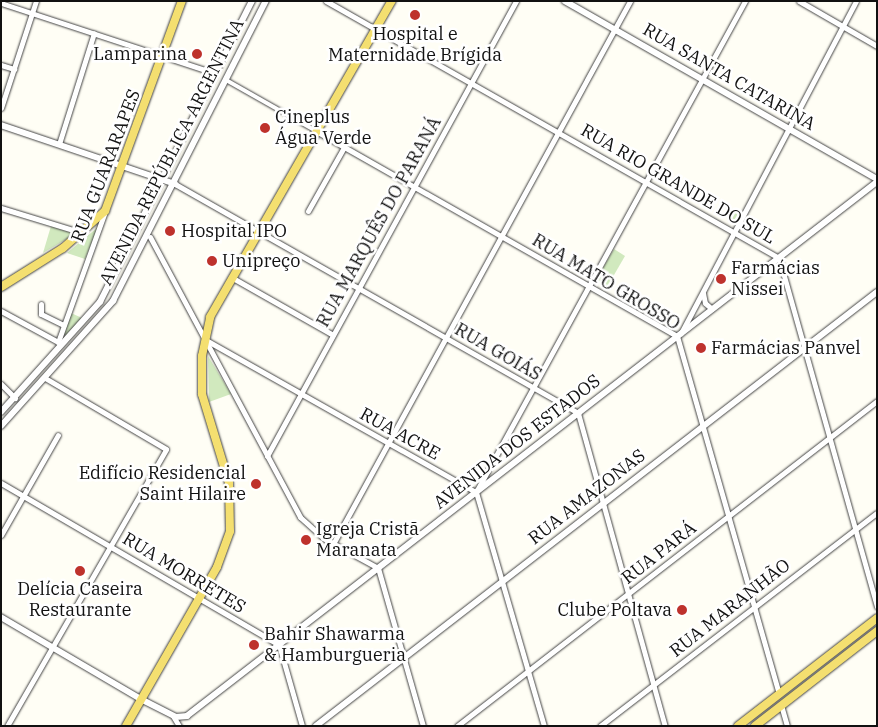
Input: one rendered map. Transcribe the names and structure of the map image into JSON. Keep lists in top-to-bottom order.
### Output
{
  "streets": {
    "main road": ["RUA GUARARAPES"],
    "street": [
      "RUA SANTA CATARINA",
      "AVENIDA REPÚBLICA ARGENTINA",
      "RUA RIO GRANDE DO SUL",
      "RUA MARQUÊS DO PARANÁ",
      "RUA MATO GROSSO",
      "RUA GOIÁS",
      "RUA ACRE",
      "AVENIDA DOS ESTADOS",
      "RUA AMAZONAS",
      "RUA PARÁ",
      "RUA MORRETES",
      "RUA MARANHÃO"
    ]
  },
  "crossings": [
    ["RUA SANTA CATARINA", "AVENIDA DOS ESTADOS"],
    ["AVENIDA REPÚBLICA ARGENTINA", "RUA GUARARAPES"],
    ["AVENIDA REPÚBLICA ARGENTINA", "RUA MATO GROSSO"],
    ["AVENIDA REPÚBLICA ARGENTINA", "RUA GOIÁS"],
    ["RUA RIO GRANDE DO SUL", "RUA MARQUÊS DO PARANÁ"],
    ["RUA RIO GRANDE DO SUL", "AVENIDA DOS ESTADOS"],
    ["RUA RIO GRANDE DO SUL", "RUA AMAZONAS"],
    ["RUA RIO GRANDE DO SUL", "RUA PARÁ"],
    ["RUA RIO GRANDE DO SUL", "RUA MARANHÃO"],
    ["RUA MARQUÊS DO PARANÁ", "RUA MATO GROSSO"],
    ["RUA MARQUÊS DO PARANÁ", "RUA GOIÁS"],
    ["RUA MARQUÊS DO PARANÁ", "RUA ACRE"],
    ["RUA MATO GROSSO", "AVENIDA DOS ESTADOS"],
    ["RUA MATO GROSSO", "RUA AMAZONAS"],
    ["RUA MATO GROSSO", "RUA PARÁ"],
    ["RUA MATO GROSSO", "RUA MARANHÃO"],
    ["RUA GOIÁS", "AVENIDA DOS ESTADOS"],
    ["RUA ACRE", "AVENIDA DOS ESTADOS"],
    ["AVENIDA DOS ESTADOS", "RUA MORRETES"]
  ],
  "places": [
    "Hospital e Maternidade Brígida",
    "Lamparina",
    "Cineplus Água Verde",
    "Hospital IPO",
    "Unipreço",
    "Farmácias Nissei",
    "Farmácias Panvel",
    "Edifício Residencial Saint Hilaire",
    "Igreja Cristã Maranata",
    "Delícia Caseira Restaurante",
    "Clube Poltava",
    "Bahir Shawarma & Hamburgueria"
  ]
}
